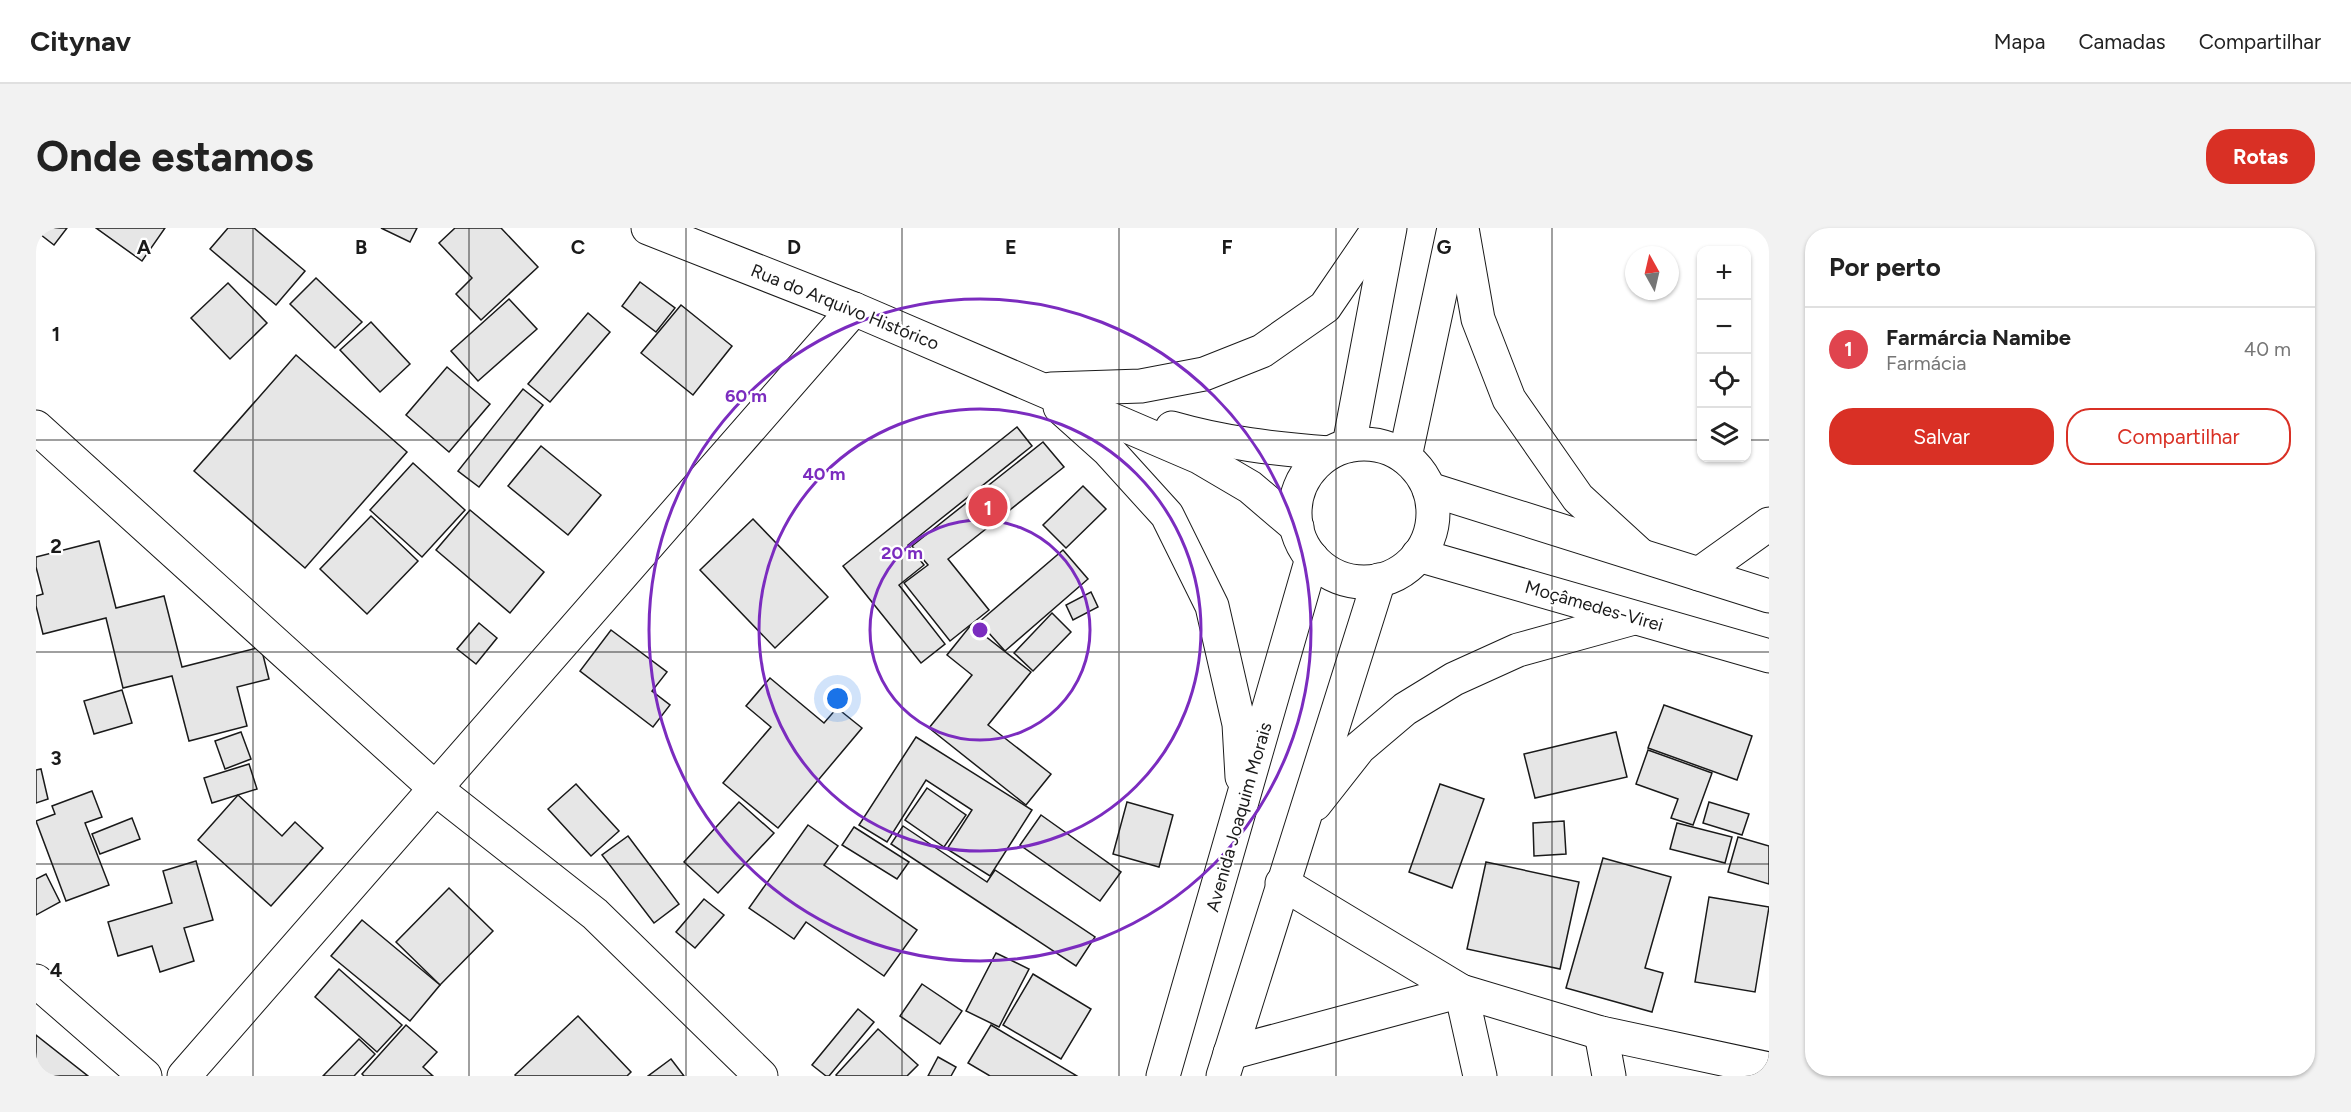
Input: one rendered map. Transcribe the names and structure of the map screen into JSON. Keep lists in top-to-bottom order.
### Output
{
  "streets": {
    "street": ["Rua do Arquivo Histórico", "Moçâmedes-Virei", "Avenida Joaquim Morais"]
  },
  "crossings": [
    ["Moçâmedes-Virei", "Avenida Joaquim Morais"]
  ],
  "north": "top",
  "page": {
    "header": "Citynav",
    "nav": ["Mapa", "Camadas", "Compartilhar"],
    "buttons": [
      "Rotas",
      ["Salvar", "Compartilhar"]
    ],
    "title": "Onde estamos",
    "heading": "Por perto",
    "map_buttons": ["+", "−"],
    "list": [
      {
        "mark": "1",
        "name": "Farmárcia Namibe",
        "note": "Farmácia",
        "value": "40 m"
      }
    ],
    "pins": "1"
  },
  "grid": {
    "columns": [
      "A",
      "B",
      "C",
      "D",
      "E",
      "F",
      "G"
    ],
    "rows": [
      "1",
      "2",
      "3",
      "4"
    ]
  },
  "rings": ["60 m", "40 m", "20 m"]
}
